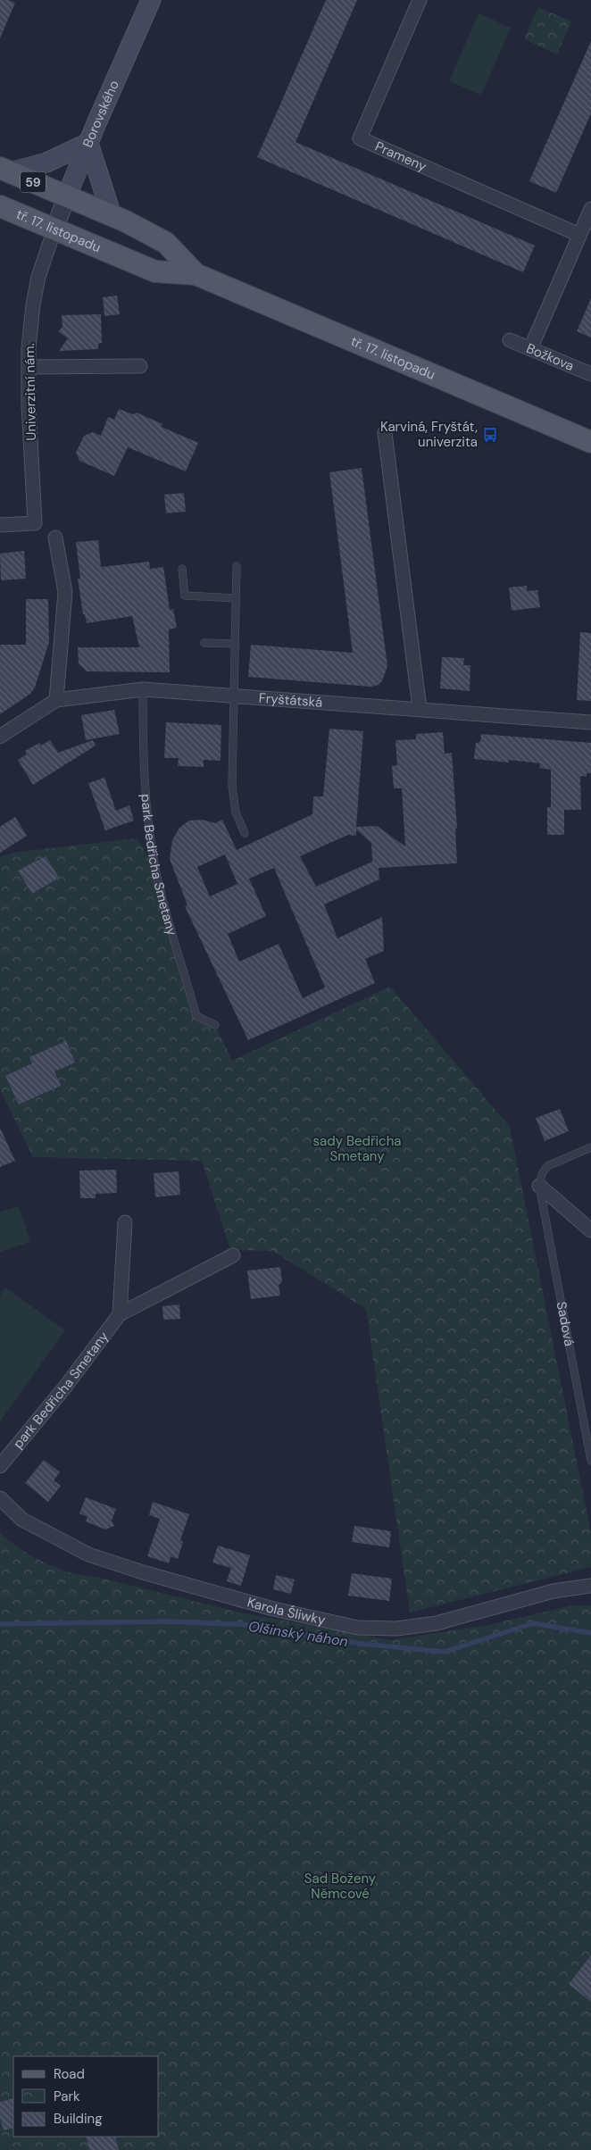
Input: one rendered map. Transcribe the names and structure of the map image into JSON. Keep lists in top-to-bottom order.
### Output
{
  "streets": {
    "main road": ["Borovského", "59", "tř. 17. listopadu"],
    "street": [
      "Prameny",
      "Božkova",
      "Univerzitní nám.",
      "Fryštátská",
      "park Bedřicha Smetany",
      "Karola Śliwky"
    ],
    "lane": ["Sadová"]
  },
  "crossings": [
    ["Borovského", "tř. 17. listopadu"],
    ["Borovského", "Univerzitní nám."],
    ["tř. 17. listopadu", "Univerzitní nám."],
    ["Fryštátská", "park Bedřicha Smetany"]
  ],
  "water": ["Olšinský náhon"],
  "parks": ["sady Bedřicha Smetany", "Sad Boženy Němcové"],
  "places": {
    "bus stop": ["Karviná, Fryštát, univerzita"]
  },
  "legend": ["Road", "Park", "Building"]
}
